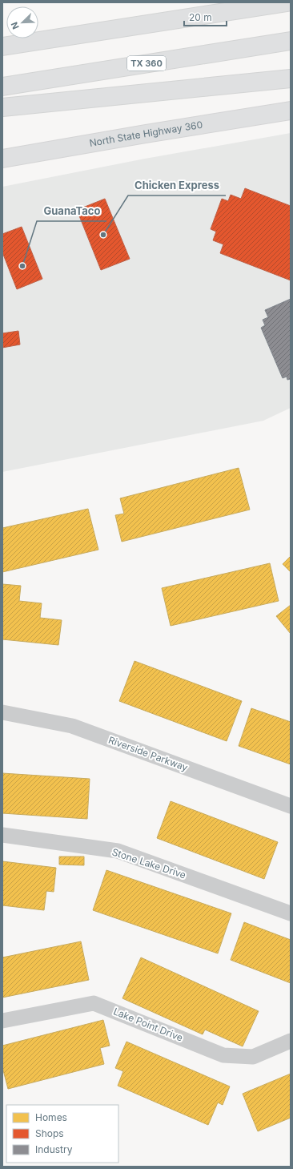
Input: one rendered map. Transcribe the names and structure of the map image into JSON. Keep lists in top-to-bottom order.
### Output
{
  "streets": {
    "main road": ["TX 360", "North State Highway 360"],
    "street": ["Riverside Parkway", "Stone Lake Drive", "Lake Point Drive"]
  },
  "places": ["Chicken Express", "GuanaTaco"],
  "legend": ["Homes", "Shops", "Industry"],
  "scale_bar": "20 m",
  "north": "bottom left"
}
